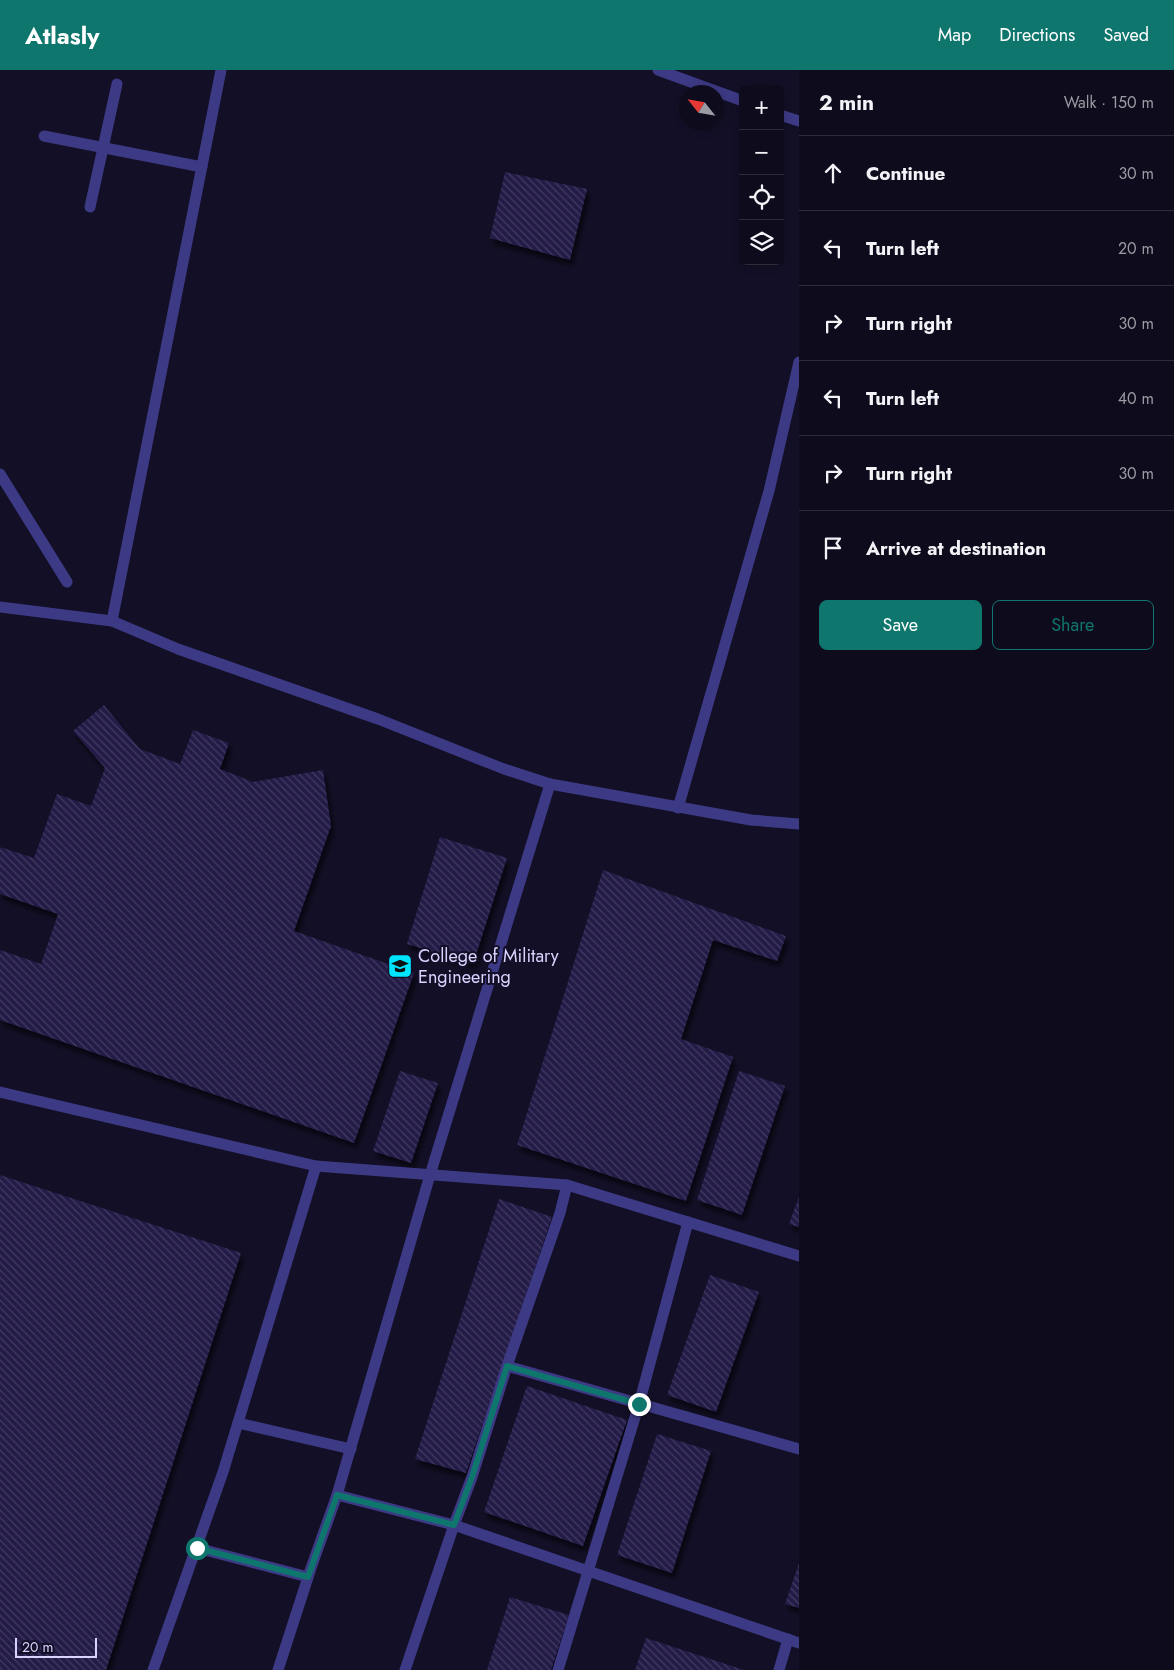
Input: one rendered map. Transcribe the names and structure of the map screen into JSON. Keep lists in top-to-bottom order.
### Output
{
  "places": {
    "school or university": ["College of Military Engineering"]
  },
  "scale_bar": "20 m",
  "north": "top left",
  "page": {
    "header": "Atlasly",
    "nav": ["Map", "Directions", "Saved"],
    "heading": ["2 min", "Walk · 150 m"],
    "map_buttons": ["+", "−"],
    "list": [
      ["Continue", "30 m"],
      ["Turn left", "20 m"],
      ["Turn right", "30 m"],
      ["Turn left", "40 m"],
      ["Turn right", "30 m"],
      "Arrive at destination"
    ],
    "buttons": ["Save", "Share"],
    "scale": "20 m"
  }
}
